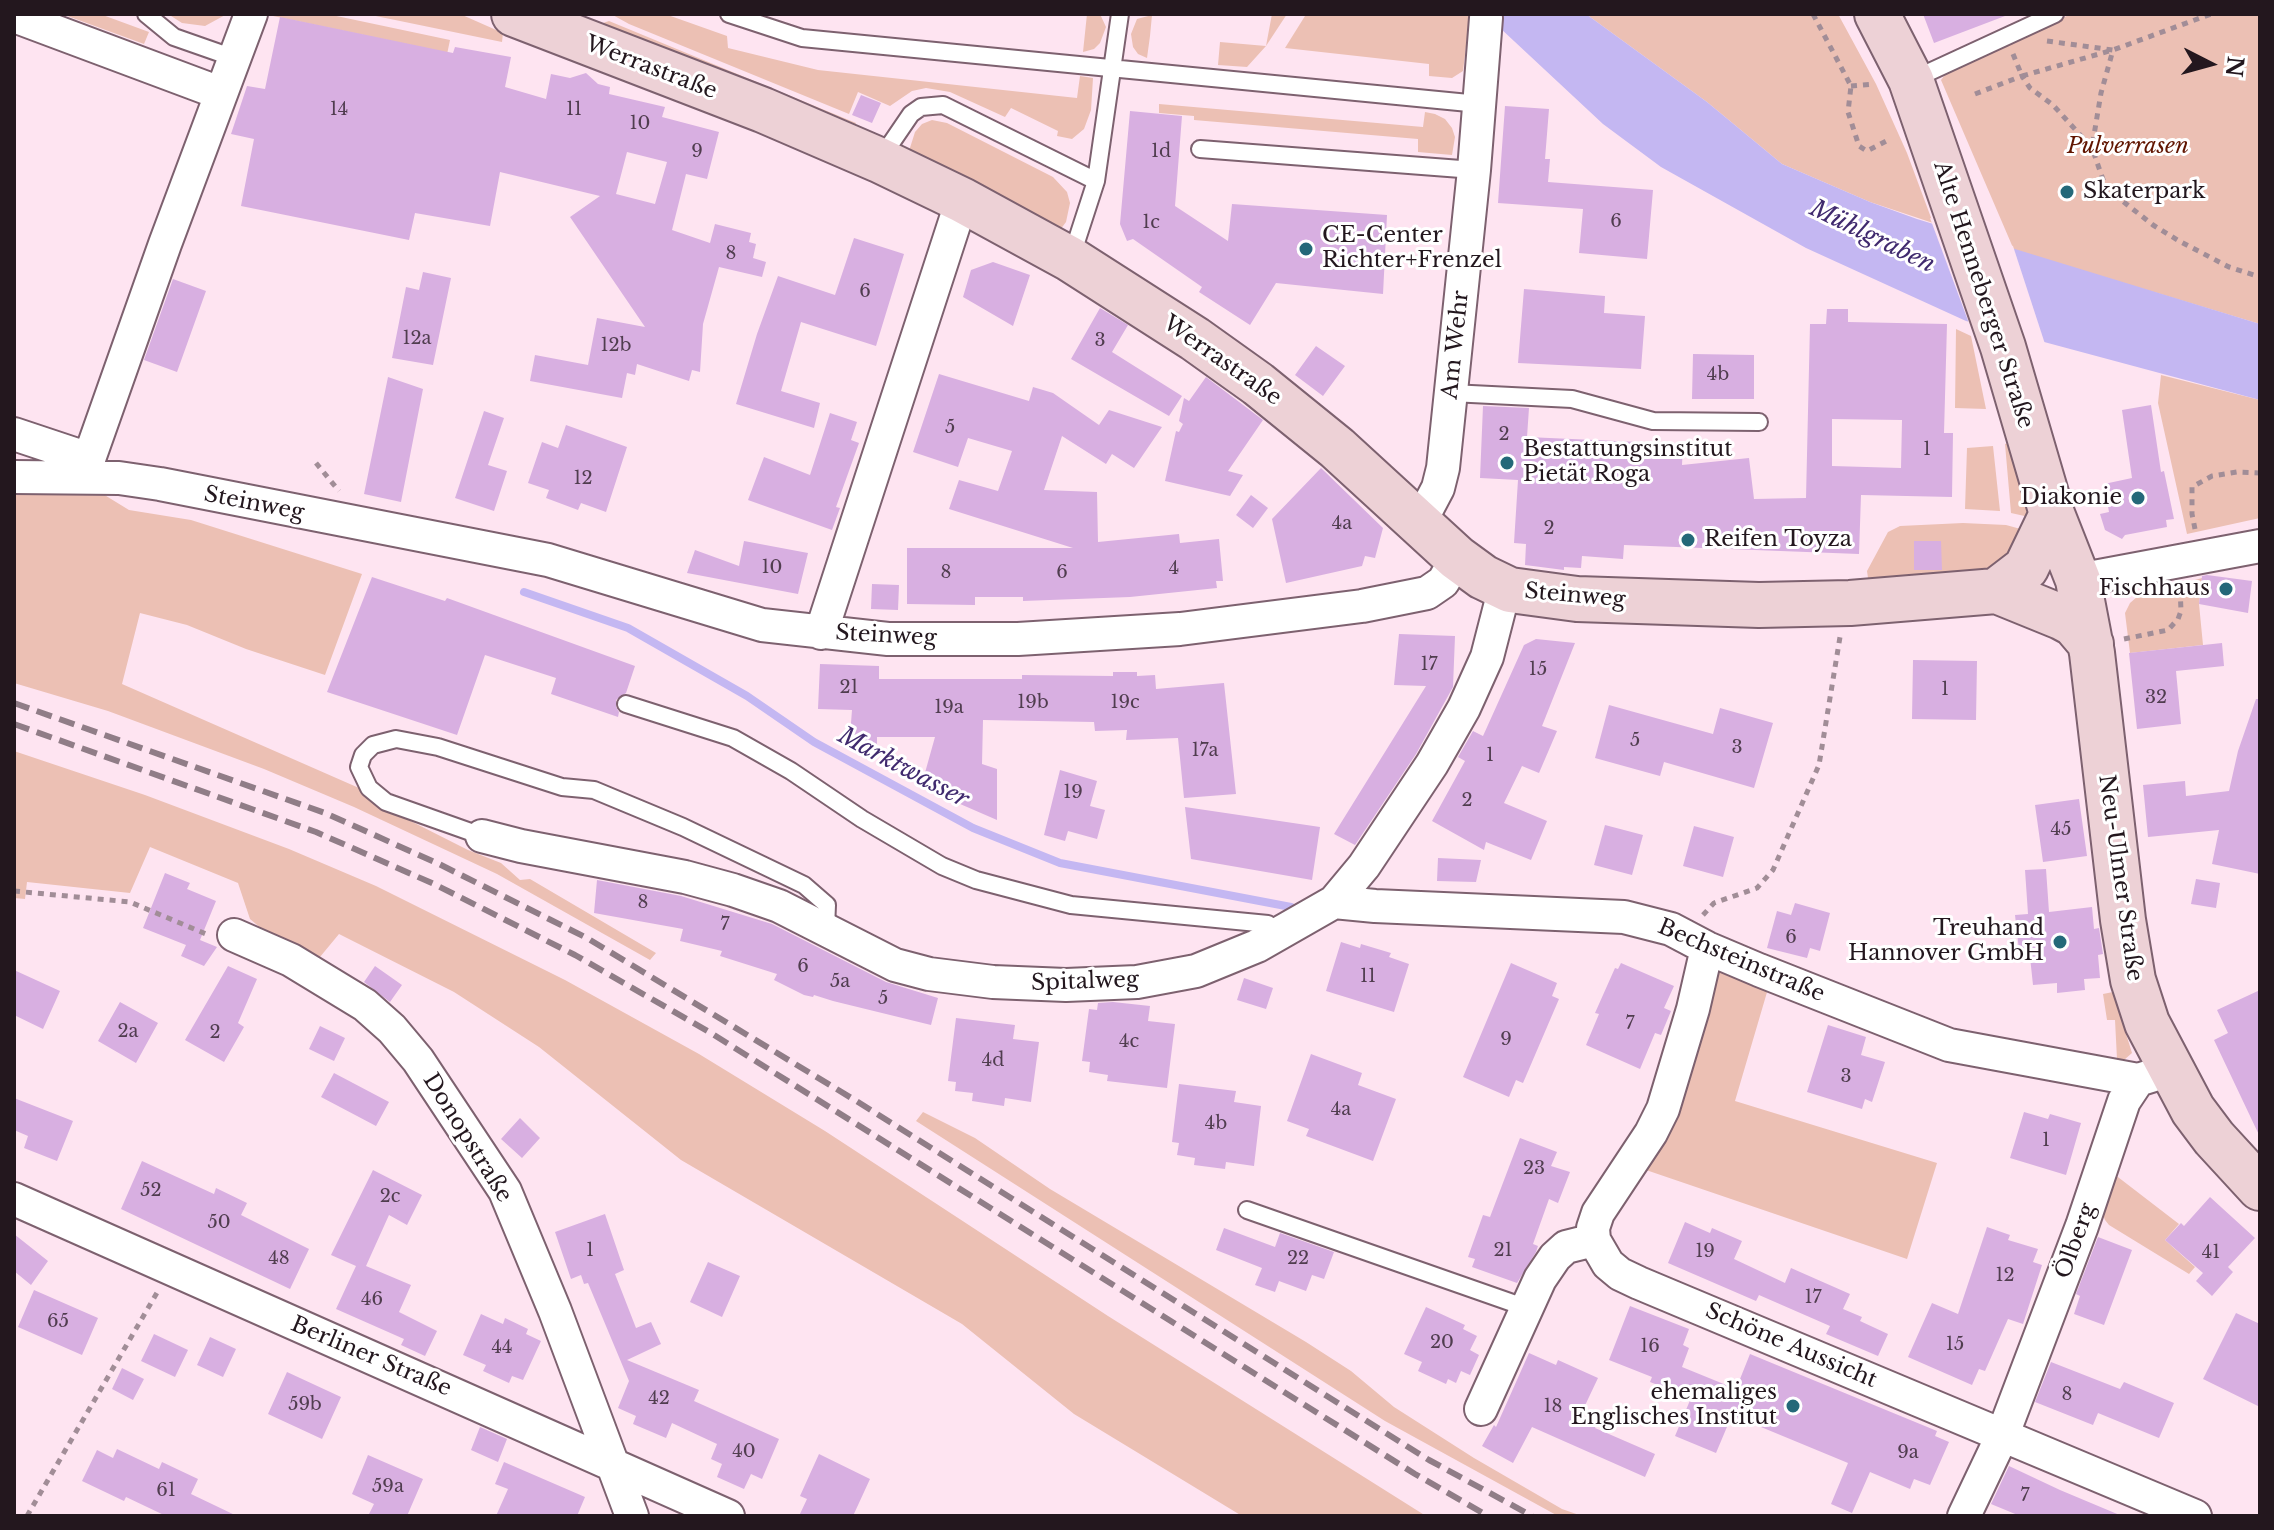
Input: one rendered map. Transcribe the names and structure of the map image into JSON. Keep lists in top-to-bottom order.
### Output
{
  "streets": {
    "street": [
      "Werrastraße",
      "Alte Henneberger Straße",
      "Am Wehr",
      "Steinweg",
      "Neu-Ulmer Straße",
      "Bechsteinstraße",
      "Spitalweg",
      "Donopstraße",
      "Ölberg",
      "Schöne Aussicht",
      "Berliner Straße"
    ]
  },
  "crossings": [
    ["Werrastraße", "Am Wehr"],
    ["Werrastraße", "Steinweg"],
    ["Alte Henneberger Straße", "Steinweg"],
    ["Alte Henneberger Straße", "Neu-Ulmer Straße"],
    ["Steinweg", "Neu-Ulmer Straße"],
    ["Steinweg", "Spitalweg"],
    ["Neu-Ulmer Straße", "Bechsteinstraße"],
    ["Neu-Ulmer Straße", "Ölberg"],
    ["Bechsteinstraße", "Spitalweg"],
    ["Bechsteinstraße", "Ölberg"],
    ["Donopstraße", "Berliner Straße"],
    ["Ölberg", "Schöne Aussicht"]
  ],
  "water": ["Mühlgraben", "Marktwasser"],
  "parks": ["Pulverrasen"],
  "places": [
    "Skaterpark",
    "CE-Center Richter+Frenzel",
    "Bestattungsinstitut Pietät Roga",
    "Diakonie",
    "Reifen Toyza",
    "Fischhaus",
    "Treuhand Hannover GmbH",
    "ehemaliges Englisches Institut"
  ],
  "house_numbers": [
    "14",
    "11",
    "10",
    "9",
    "1d",
    "6",
    "1c",
    "8",
    "6",
    "12a",
    "3",
    "12b",
    "4b",
    "5",
    "2",
    "1",
    "12",
    "4a",
    "2",
    "10",
    "4",
    "8",
    "6",
    "17",
    "15",
    "21",
    "1",
    "32",
    "19b",
    "19c",
    "19a",
    "5",
    "3",
    "17a",
    "1",
    "19",
    "2",
    "45",
    "8",
    "7",
    "6",
    "6",
    "11",
    "5a",
    "5",
    "7",
    "2a",
    "2",
    "9",
    "4c",
    "4d",
    "3",
    "4a",
    "4b",
    "1",
    "23",
    "52",
    "2c",
    "50",
    "1",
    "21",
    "19",
    "41",
    "48",
    "22",
    "12",
    "17",
    "46",
    "65",
    "20",
    "15",
    "16",
    "44",
    "8",
    "42",
    "59b",
    "18",
    "40",
    "9a",
    "59a",
    "61",
    "7"
  ],
  "north": "right"
}
